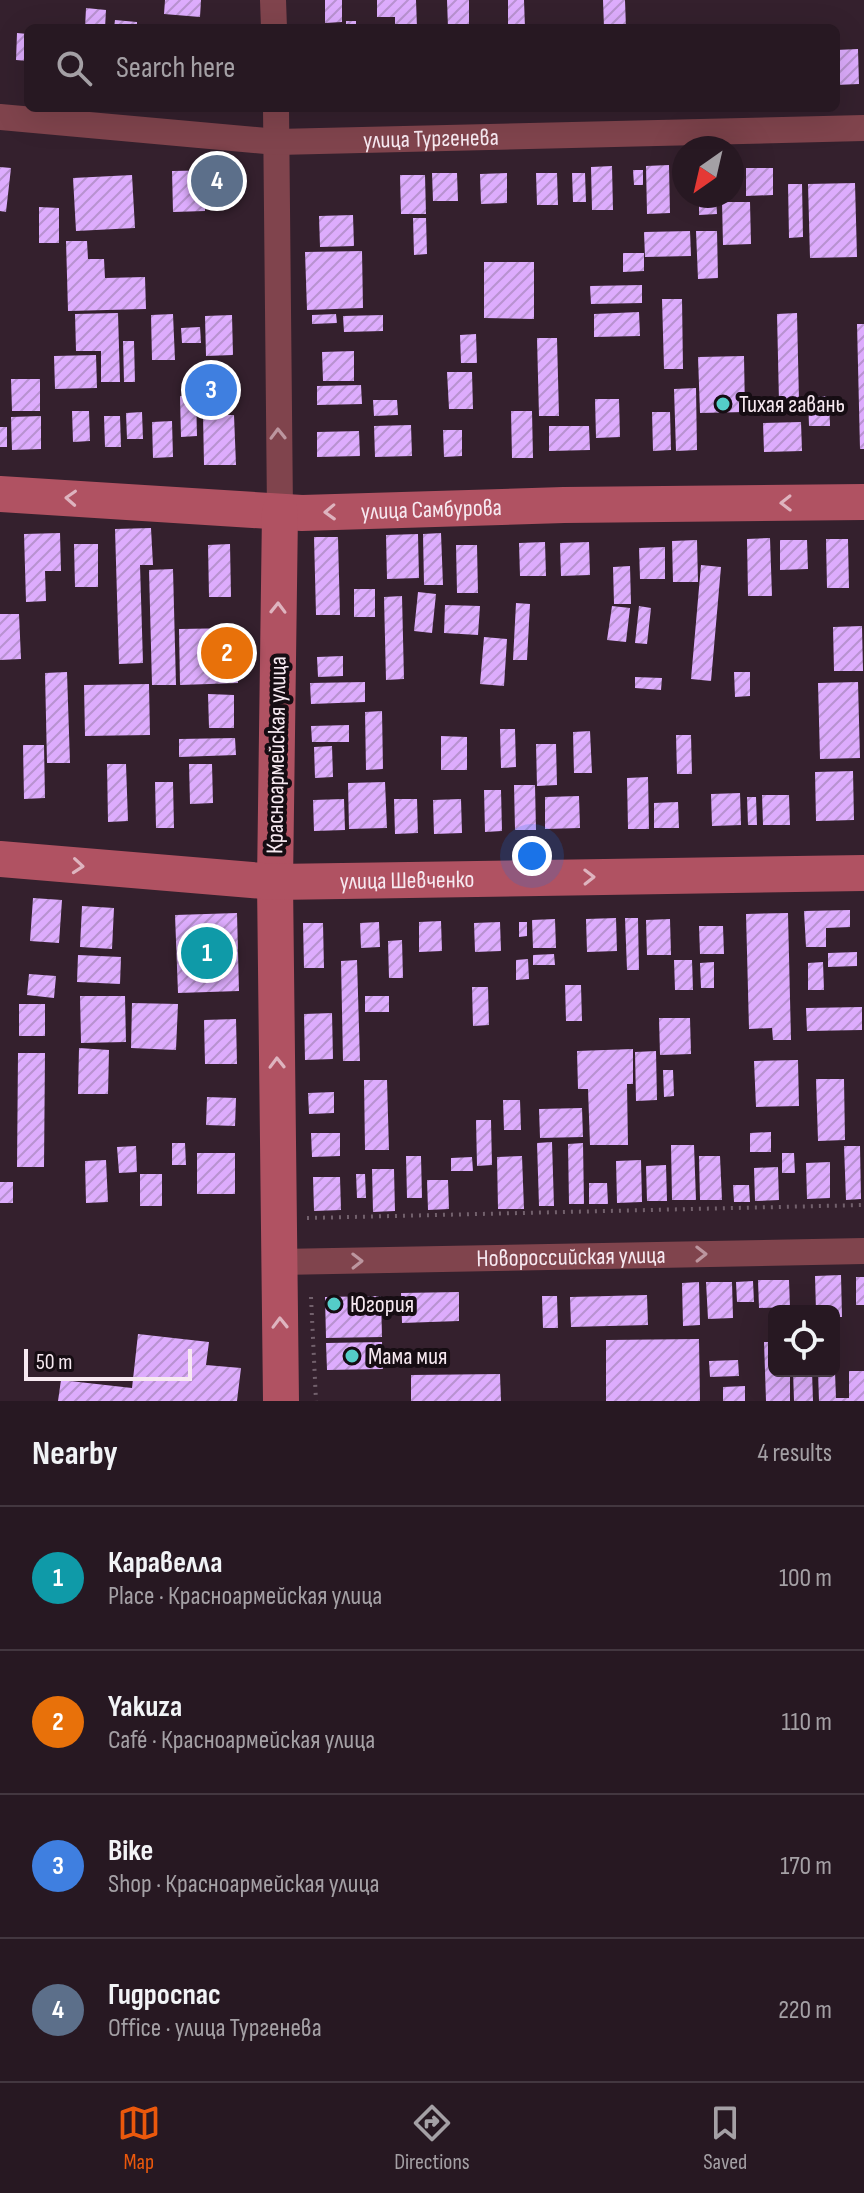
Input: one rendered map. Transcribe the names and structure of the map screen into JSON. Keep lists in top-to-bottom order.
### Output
{
  "streets": {
    "street": [
      "улица Тургенева",
      "улица Самбурова",
      "Красноармейская улица",
      "улица Шевченко",
      "Новороссийская улица"
    ]
  },
  "crossings": [
    ["улица Тургенева", "Красноармейская улица"],
    ["улица Самбурова", "Красноармейская улица"],
    ["Красноармейская улица", "улица Шевченко"],
    ["Красноармейская улица", "Новороссийская улица"]
  ],
  "one_way": [
    "улица Самбурова",
    "Красноармейская улица",
    "улица Шевченко",
    "Новороссийская улица"
  ],
  "places": ["Тихая гавань", "Югория", "Мама мия"],
  "scale_bar": "50 m",
  "north": "bottom left",
  "page": {
    "search": "Search here",
    "pins": [
      "4",
      "3",
      "2",
      "1"
    ],
    "scale": "50 m",
    "heading": ["Nearby", "4 results"],
    "list": [
      {
        "mark": "1",
        "name": "Каравелла",
        "note": "Place · Красноармейская улица",
        "value": "100 m"
      },
      {
        "mark": "2",
        "name": "Yakuza",
        "note": "Café · Красноармейская улица",
        "value": "110 m"
      },
      {
        "mark": "3",
        "name": "Bike",
        "note": "Shop · Красноармейская улица",
        "value": "170 m"
      },
      {
        "mark": "4",
        "name": "Гидроспас",
        "note": "Office · улица Тургенева",
        "value": "220 m"
      }
    ],
    "nav": ["Map", "Directions", "Saved"]
  }
}
